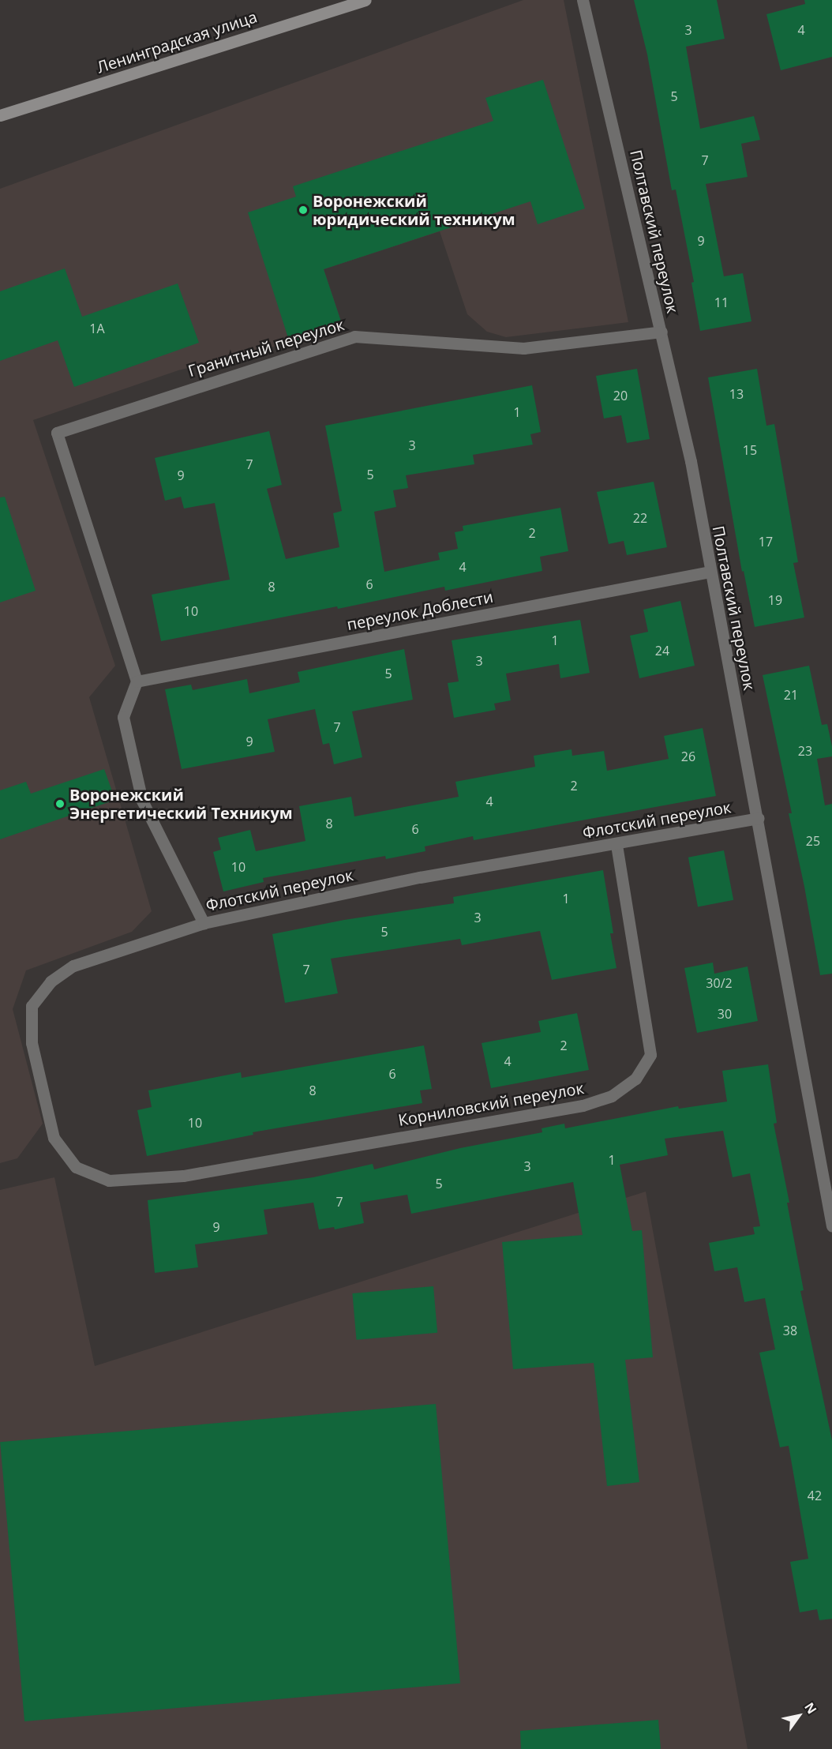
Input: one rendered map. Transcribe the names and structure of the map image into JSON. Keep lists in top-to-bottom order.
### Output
{
  "streets": {
    "main road": ["Ленинградская улица"],
    "street": [
      "Полтавский переулок",
      "Гранитный переулок",
      "переулок Доблести",
      "Флотский переулок",
      "Корниловский переулок"
    ]
  },
  "crossings": [
    ["Полтавский переулок", "Гранитный переулок"],
    ["Полтавский переулок", "переулок Доблести"],
    ["Полтавский переулок", "Флотский переулок"],
    ["Гранитный переулок", "переулок Доблести"],
    ["Флотский переулок", "Корниловский переулок"]
  ],
  "places": ["Воронежский юридический техникум", "Воронежский Энергетический Техникум"],
  "house_numbers": [
    "3",
    "4",
    "5",
    "7",
    "9",
    "11",
    "1А",
    "13",
    "20",
    "1",
    "3",
    "15",
    "7",
    "5",
    "9",
    "22",
    "2",
    "17",
    "4",
    "6",
    "8",
    "19",
    "10",
    "1",
    "24",
    "3",
    "5",
    "21",
    "7",
    "9",
    "23",
    "26",
    "2",
    "4",
    "8",
    "6",
    "25",
    "10",
    "1",
    "3",
    "5",
    "7",
    "30/2",
    "30",
    "2",
    "4",
    "6",
    "8",
    "10",
    "1",
    "3",
    "5",
    "7",
    "9",
    "38",
    "42"
  ],
  "north": "top right"
}
